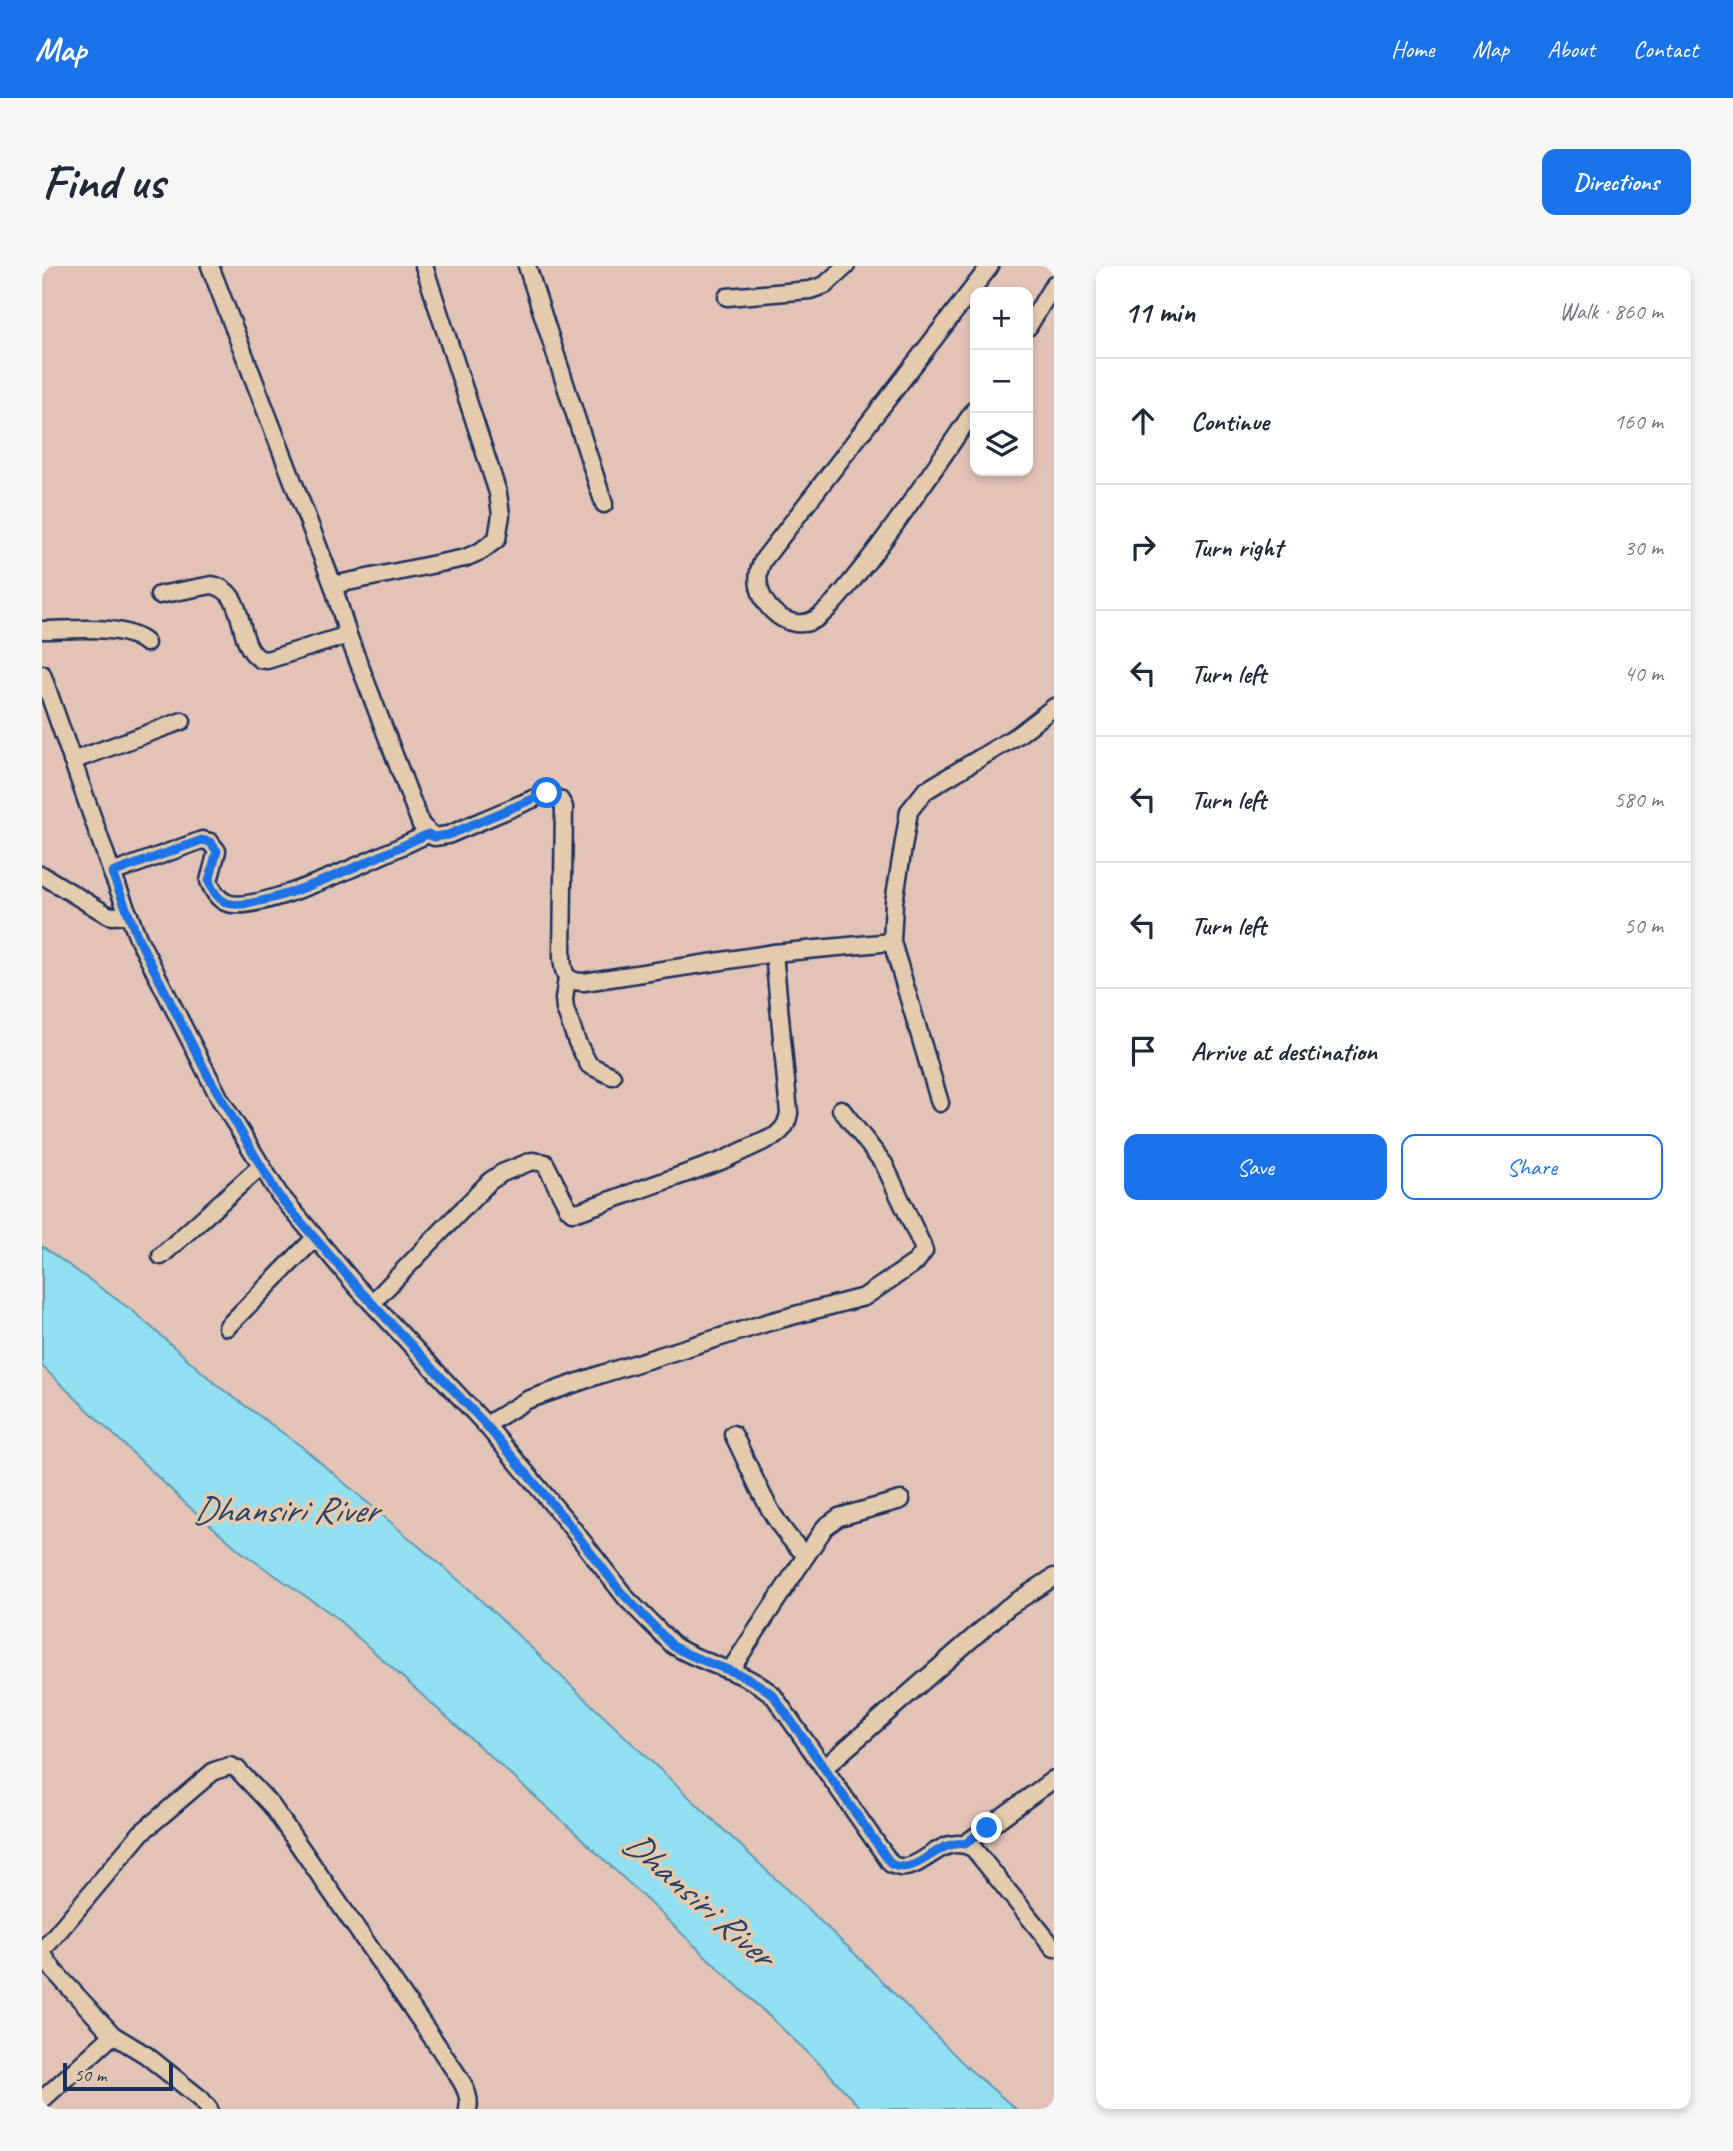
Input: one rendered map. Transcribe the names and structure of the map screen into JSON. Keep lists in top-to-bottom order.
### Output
{
  "water": ["Dhansiri River"],
  "scale_bar": "50 m",
  "page": {
    "header": "Map",
    "nav": [
      "Home",
      "Map",
      "About",
      "Contact"
    ],
    "buttons": [
      "Directions",
      ["Save", "Share"]
    ],
    "title": "Find us",
    "heading": ["11 min", "Walk · 860 m"],
    "map_buttons": ["+", "−"],
    "list": [
      ["Continue", "160 m"],
      ["Turn right", "30 m"],
      ["Turn left", "40 m"],
      ["Turn left", "580 m"],
      ["Turn left", "50 m"],
      "Arrive at destination"
    ],
    "scale": "50 m"
  }
}
